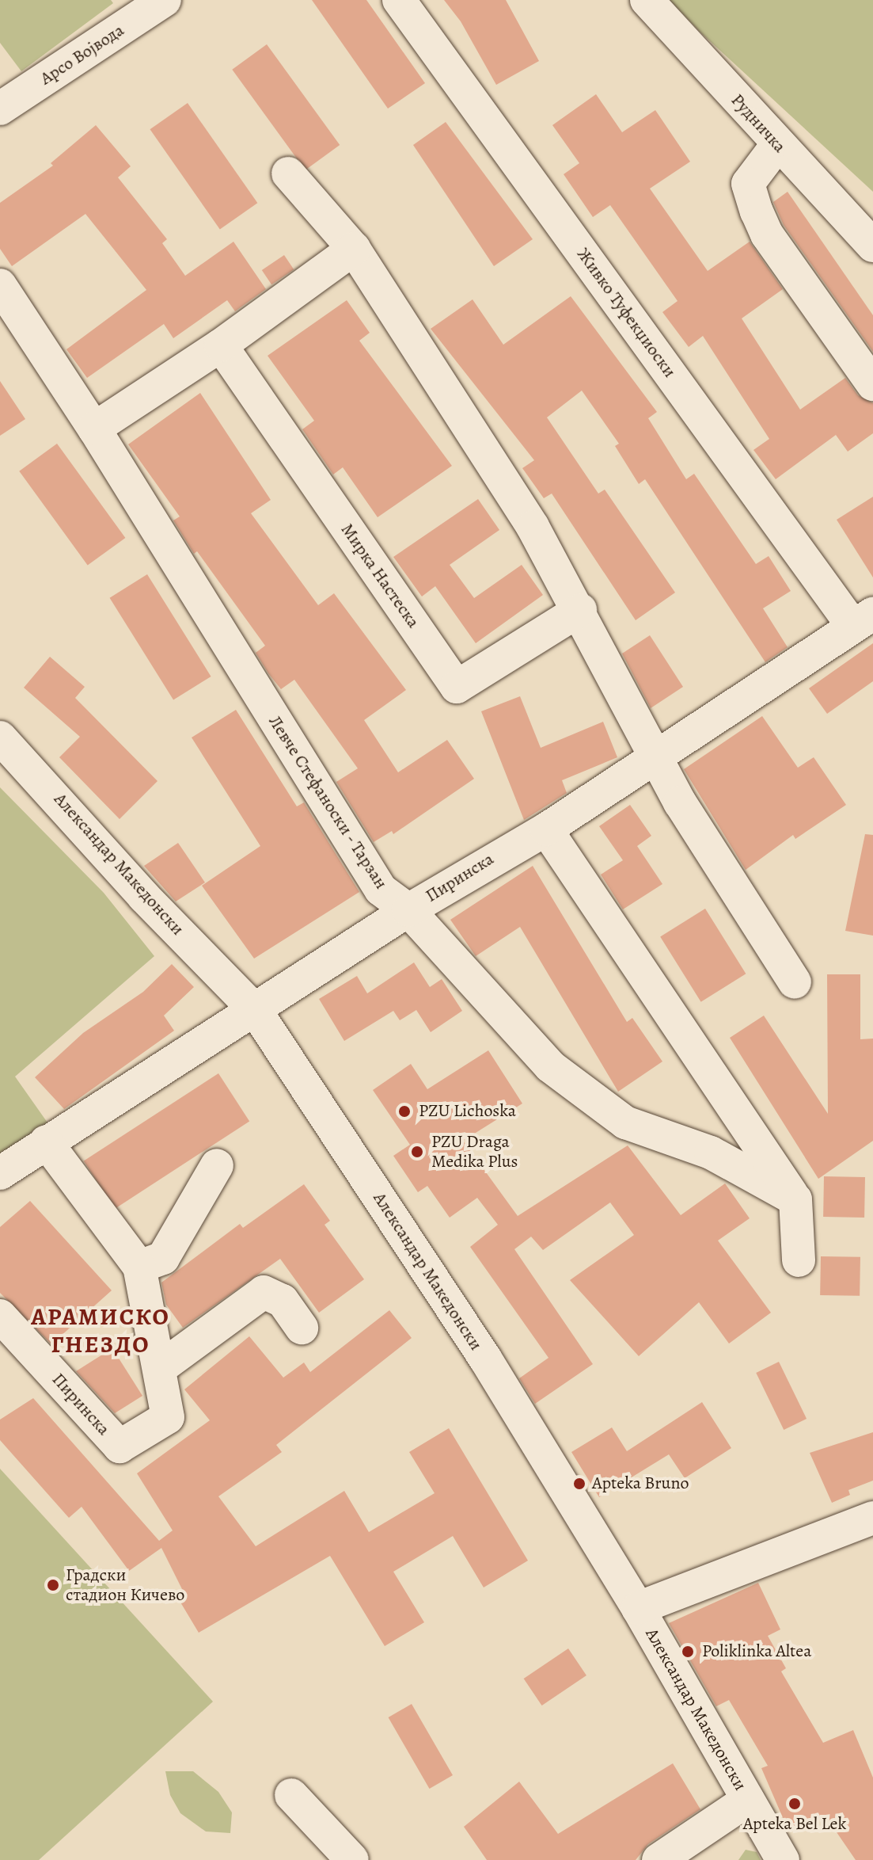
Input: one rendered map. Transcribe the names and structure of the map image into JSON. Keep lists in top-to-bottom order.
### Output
{
  "streets": {
    "street": [
      "Арсо Војвода",
      "Рудничка",
      "Живко Туфекџиоски",
      "Мирка Настеска",
      "Левче Стефаноски - Тарзан",
      "Александар Македонски",
      "Пиринска"
    ]
  },
  "crossings": [
    ["Живко Туфекџиоски", "Пиринска"],
    ["Левче Стефаноски - Тарзан", "Пиринска"],
    ["Александар Македонски", "Пиринска"]
  ],
  "districts": ["АРАМИСКО ГНЕЗДО"],
  "places": [
    "PZU Lichoska",
    "PZU Draga Medika Plus",
    "Apteka Bruno",
    "Градски стадион Кичево",
    "Poliklinka Altea",
    "Apteka Bel Lek"
  ]
}
